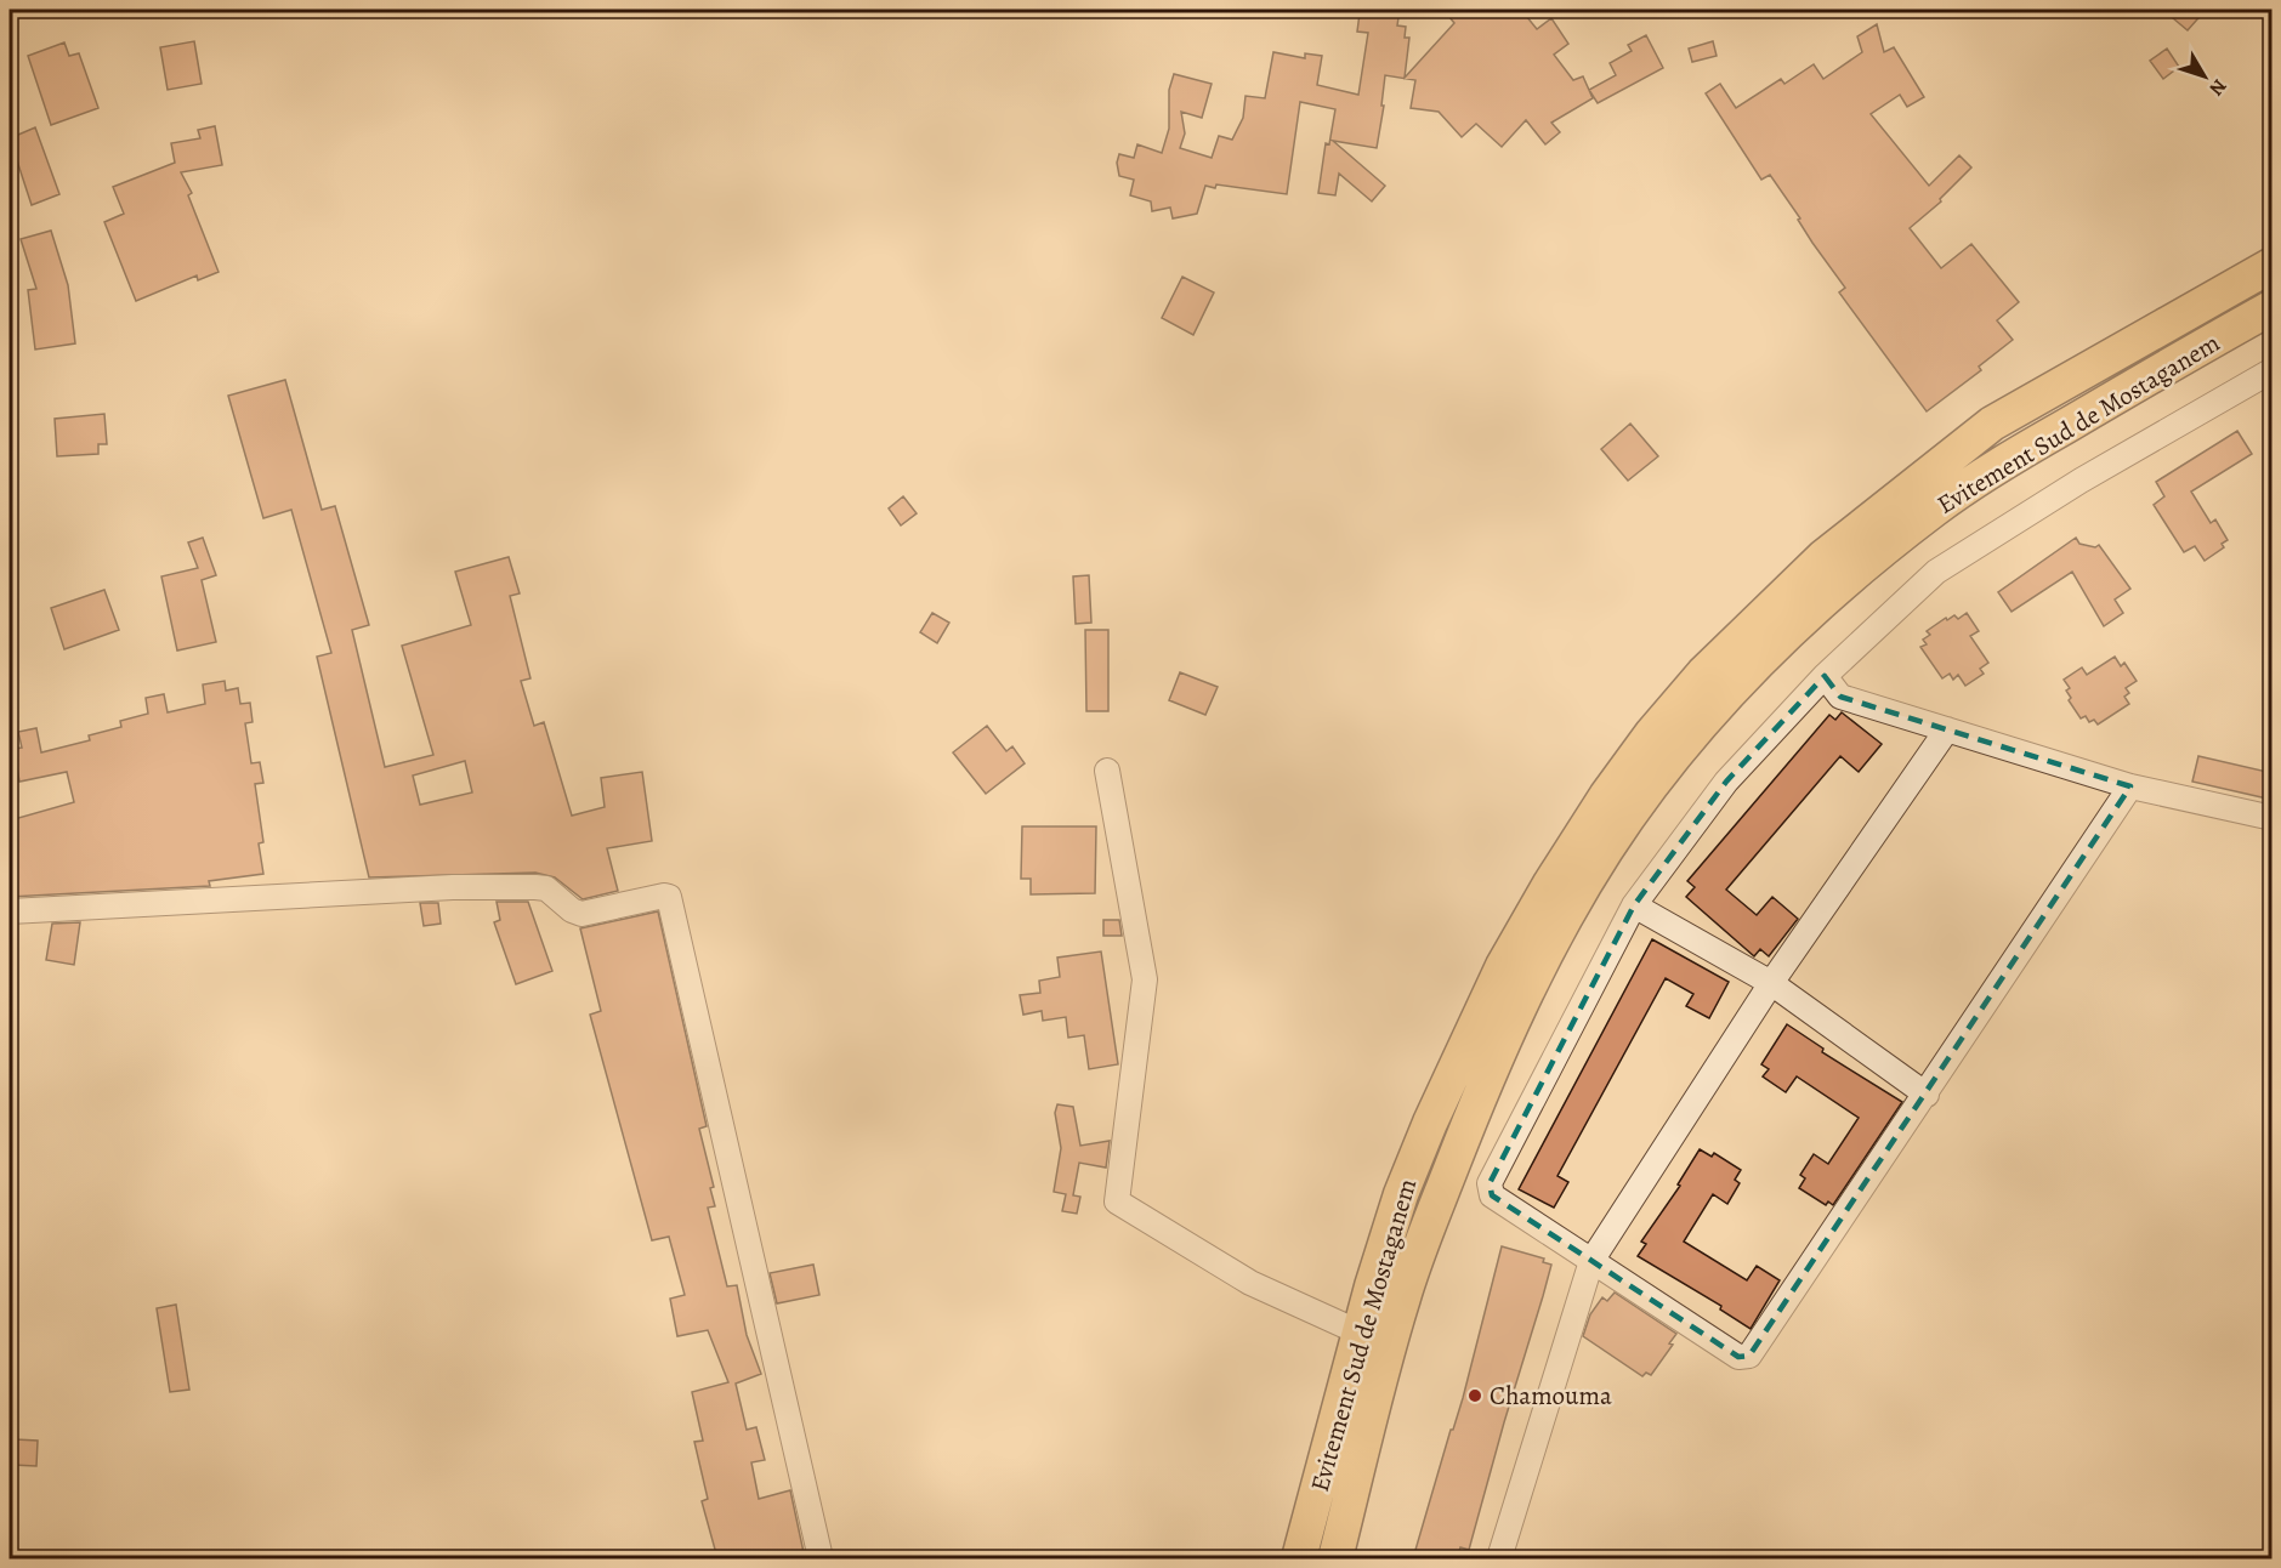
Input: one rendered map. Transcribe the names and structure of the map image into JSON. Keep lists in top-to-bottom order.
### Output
{
  "streets": {
    "highway": ["Evitement Sud de Mostaganem"]
  },
  "places": ["Chamouma"],
  "north": "bottom right"
}
